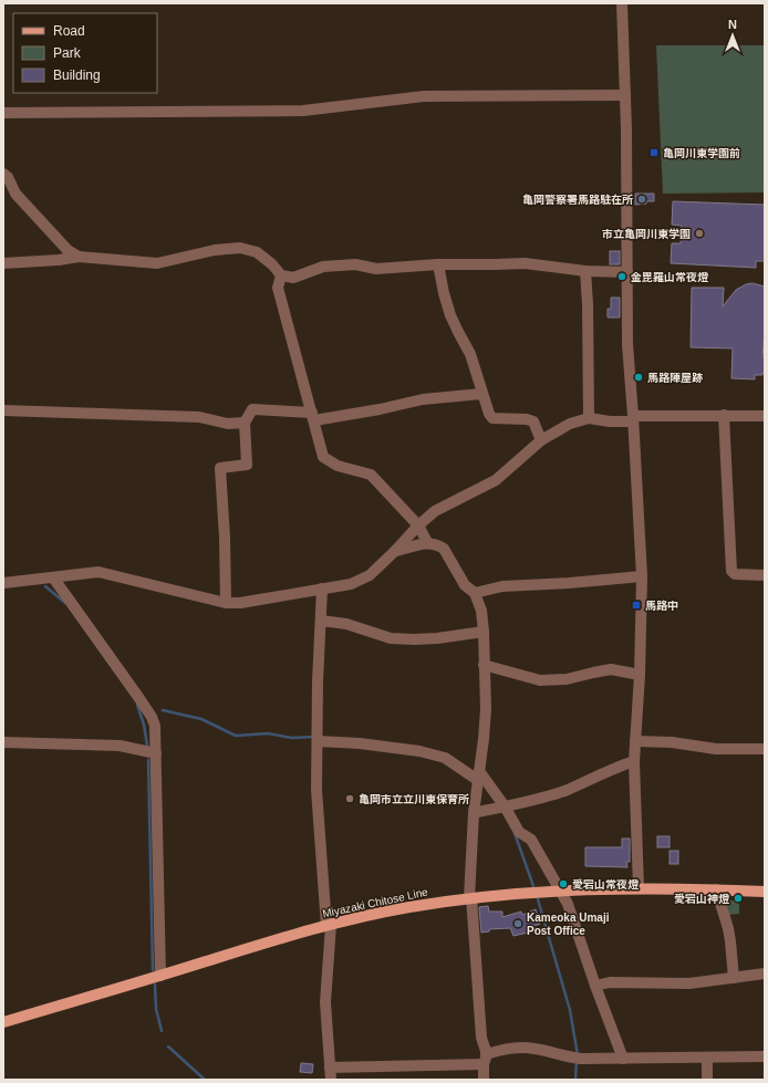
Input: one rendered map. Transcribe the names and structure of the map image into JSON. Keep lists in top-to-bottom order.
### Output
{
  "streets": {
    "main road": ["Miyazaki Chitose Line"]
  },
  "places": {
    "transit": ["亀岡川東学園前", "馬路中"],
    "other": [
      "亀岡警察署馬路駐在所",
      "市立亀岡川東学園",
      "金毘羅山常夜燈",
      "馬路陣屋跡",
      "亀岡市立立川東保育所",
      "愛宕山常夜燈",
      "愛宕山神燈",
      "Kameoka Umaji Post Office"
    ]
  },
  "legend": ["Road", "Park", "Building"],
  "north": "top"
}
